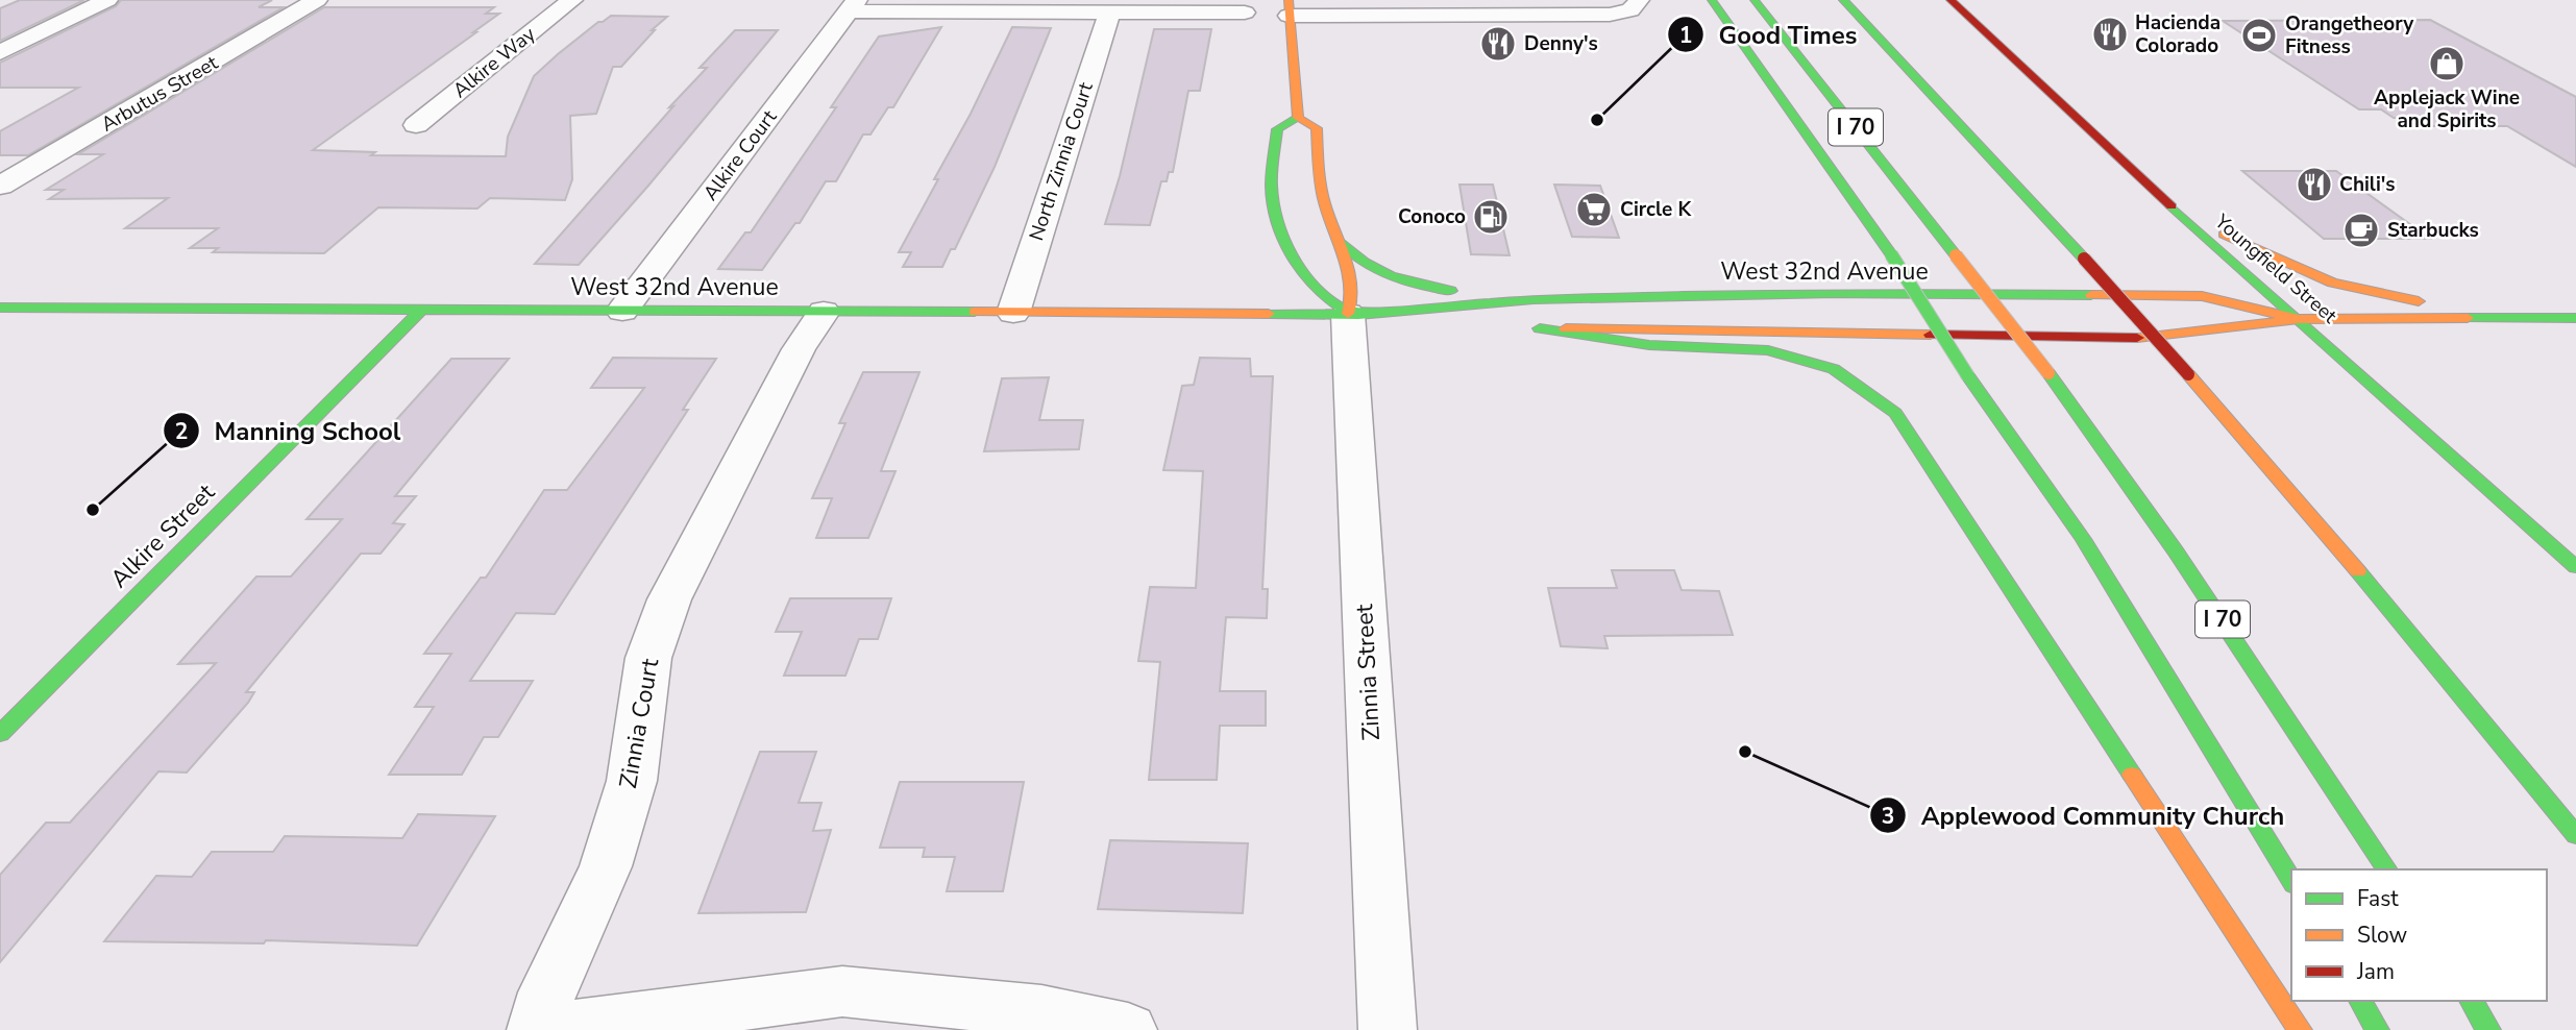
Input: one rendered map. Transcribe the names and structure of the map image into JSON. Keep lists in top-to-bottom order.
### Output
{
  "streets": {
    "main road": [
      "I 70",
      "Youngfield Street",
      "West 32nd Avenue",
      "Alkire Street"
    ],
    "street": [
      "Alkire Way",
      "Arbutus Street",
      "Alkire Court",
      "North Zinnia Court",
      "Zinnia Street",
      "Zinnia Court"
    ]
  },
  "crossings": [
    ["Alkire Court", "West 32nd Avenue"],
    ["North Zinnia Court", "West 32nd Avenue"],
    ["Youngfield Street", "West 32nd Avenue"],
    ["West 32nd Avenue", "Alkire Street"],
    ["West 32nd Avenue", "Zinnia Street"],
    ["West 32nd Avenue", "Zinnia Court"]
  ],
  "places": {
    "restaurant": ["Hacienda Colorado", "Denny's", "Chili's"],
    "sports": ["Orangetheory Fitness"],
    "shop": ["Applejack Wine and Spirits"],
    "other": ["Good Times", "Manning School", "Applewood Community Church"],
    "supermarket": ["Circle K"],
    "fuel station": ["Conoco"],
    "cafe": ["Starbucks"]
  },
  "legend": ["Fast", "Slow", "Jam"]
}
